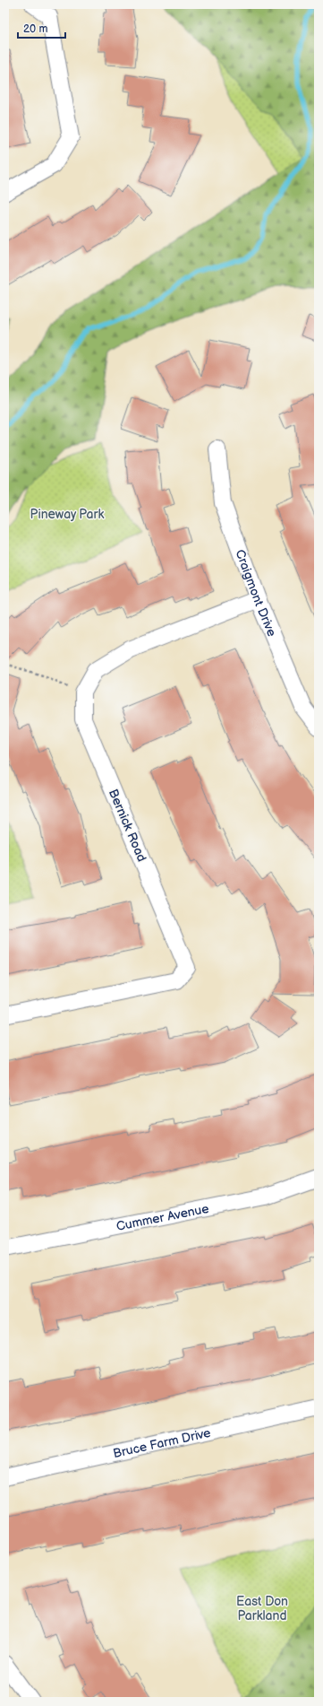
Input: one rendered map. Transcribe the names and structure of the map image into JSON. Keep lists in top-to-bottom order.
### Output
{
  "streets": {
    "street": [
      "Craigmont Drive",
      "Bernick Road",
      "Cummer Avenue",
      "Bruce Farm Drive"
    ]
  },
  "crossings": [
    ["Craigmont Drive", "Bernick Road"]
  ],
  "parks": ["Pineway Park", "East Don Parkland"],
  "scale_bar": "20 m"
}
